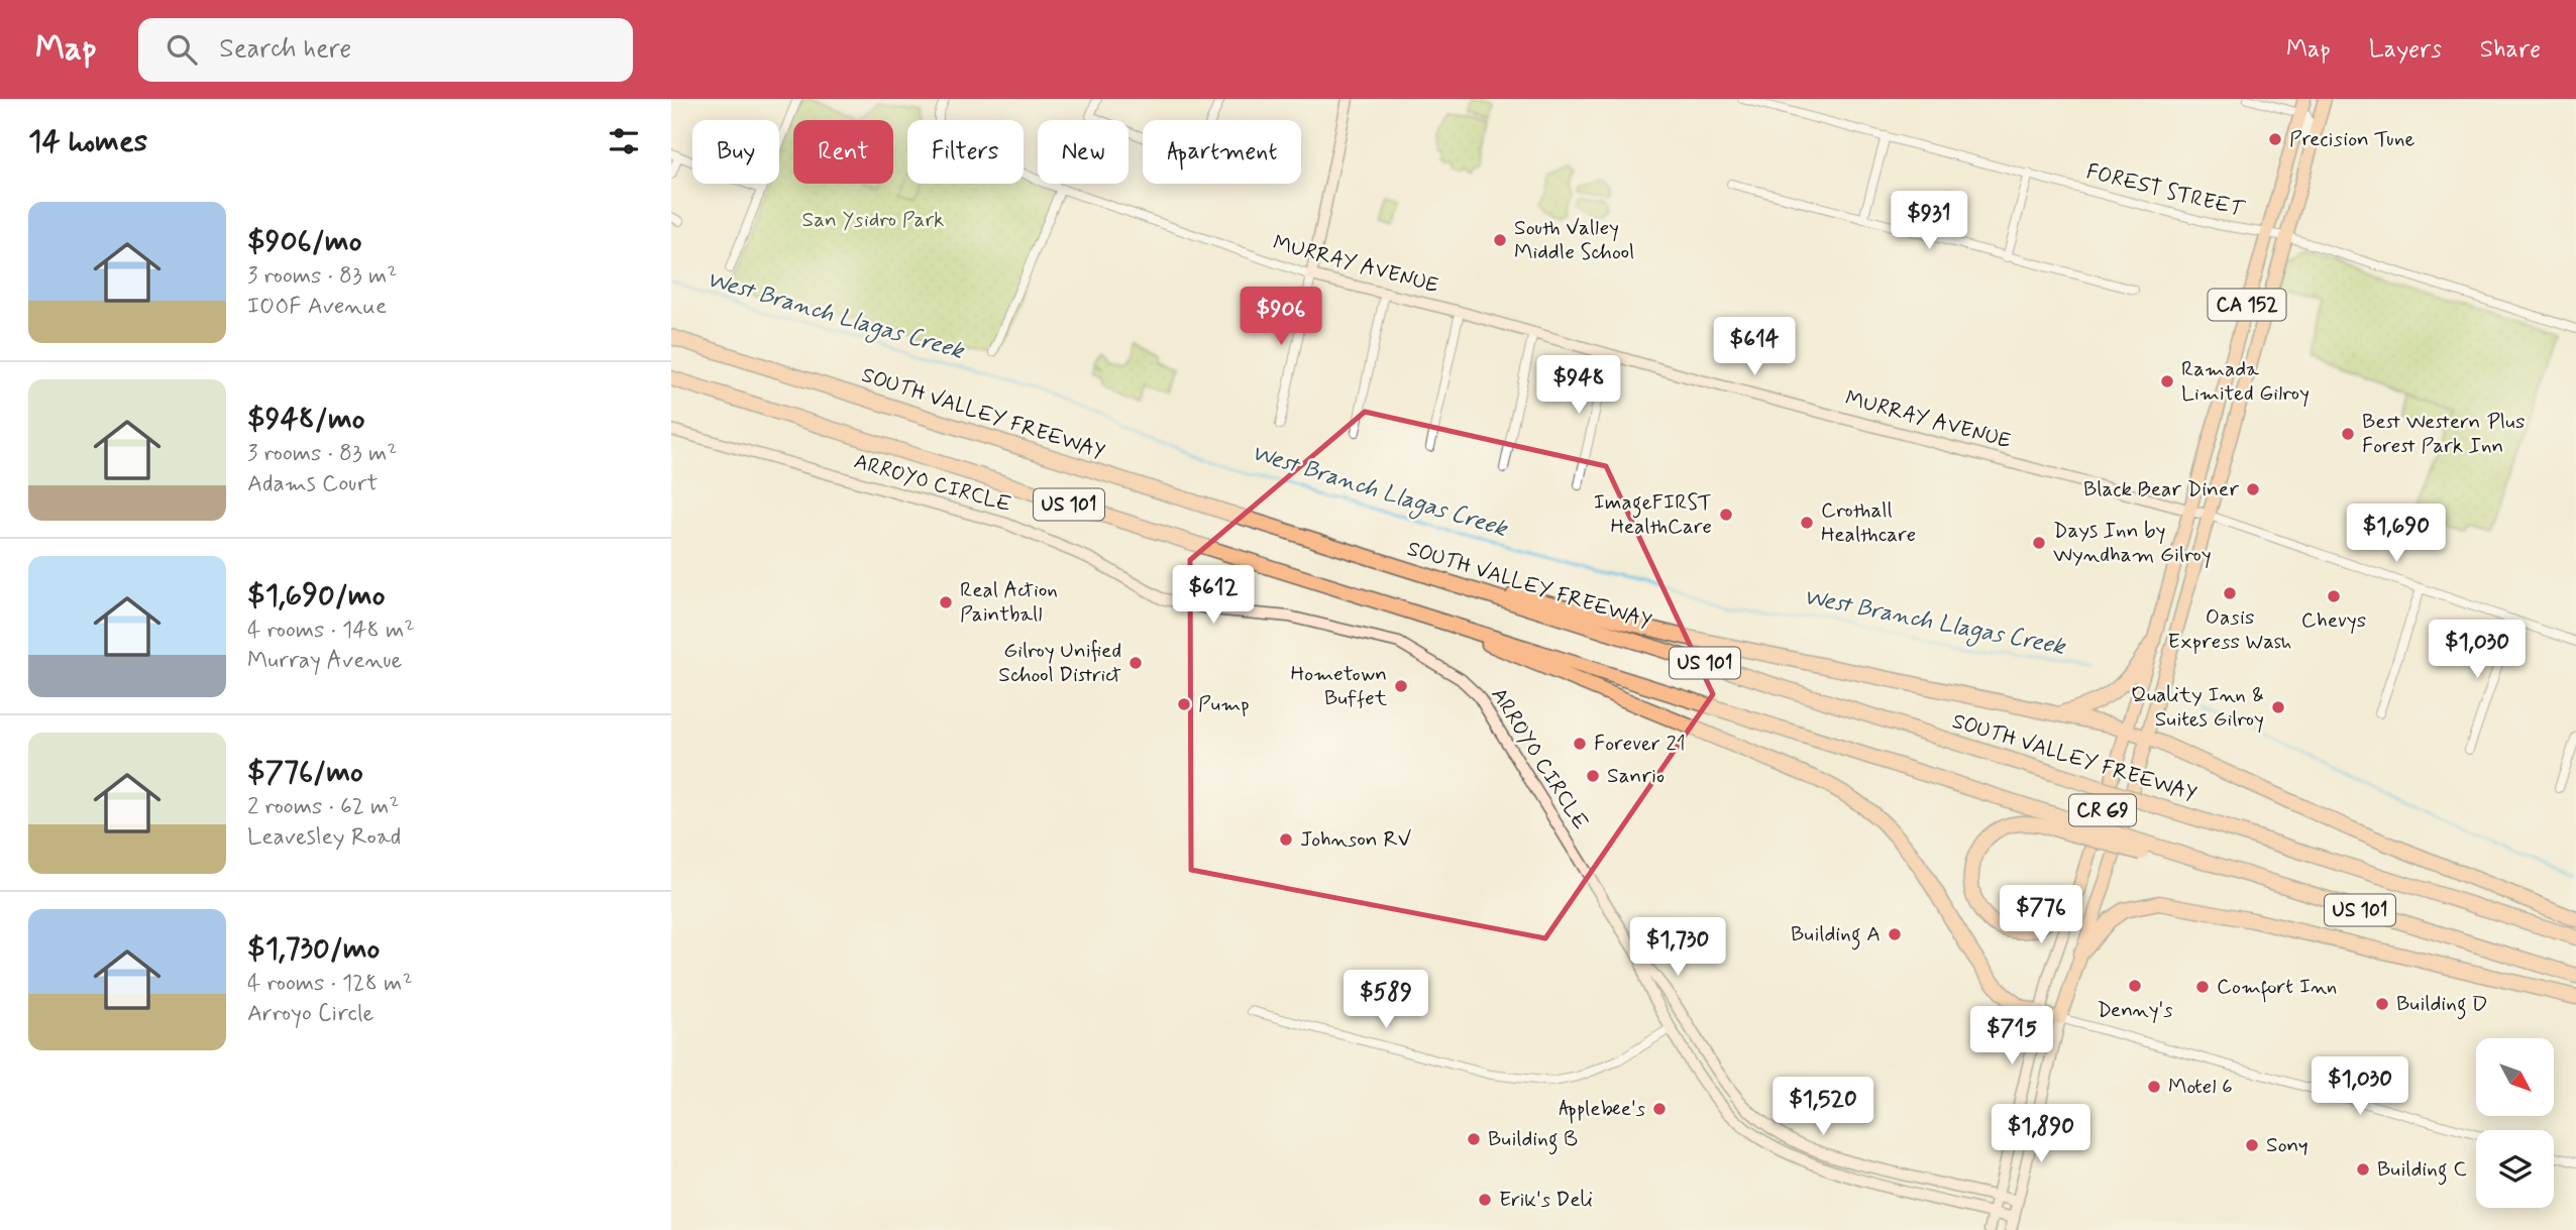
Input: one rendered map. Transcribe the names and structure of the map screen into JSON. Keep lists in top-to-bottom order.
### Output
{
  "streets": {
    "highway": ["CA 152", "SOUTH VALLEY FREEWAY", "US 101"],
    "main road": ["CR G9"],
    "street": ["FOREST STREET", "MURRAY AVENUE", "ARROYO CIRCLE"]
  },
  "crossings": [
    ["FOREST STREET", "CA 152"],
    ["MURRAY AVENUE", "CA 152"],
    ["CA 152", "CR G9"],
    ["ARROYO CIRCLE", "CR G9"]
  ],
  "water": ["West Branch Llagas Creek"],
  "parks": ["San Ysidro Park"],
  "places": [
    "Precision Tune",
    "South Valley Middle School",
    "Ramada Limited Gilroy",
    "Best Western Plus Forest Park Inn",
    "Black Bear Diner",
    "ImageFIRST HealthCare",
    "Crothall Healthcare",
    "Days Inn by Wyndham Gilroy",
    "Oasis Express Wash",
    "Chevys",
    "Real Action Paintball",
    "Gilroy Unified School District",
    "Hometown Buffet",
    "Pump",
    "Quality Inn & Suites Gilroy",
    "Forever 21",
    "Sanrio",
    "Johnson RV",
    "Building A",
    "Denny's",
    "Comfort Inn",
    "Building D",
    "Motel 6",
    "Applebee's",
    "Building B",
    "Sony",
    "Building C",
    "Erik's Deli"
  ],
  "north": "bottom right",
  "page": {
    "header": "Map",
    "search": "Search here",
    "nav": ["Map", "Layers", "Share"],
    "heading": "14 homes",
    "chip": [
      "Buy",
      "Rent",
      "Filters",
      "New",
      "Apartment"
    ],
    "list": [
      {
        "name": "$906/mo",
        "note": "3 rooms · 83 m² · IOOF Avenue"
      },
      {
        "name": "$948/mo",
        "note": "3 rooms · 83 m² · Adams Court"
      },
      {
        "name": "$1,690/mo",
        "note": "4 rooms · 148 m² · Murray Avenue"
      },
      {
        "name": "$776/mo",
        "note": "2 rooms · 62 m² · Leavesley Road"
      },
      {
        "name": "$1,730/mo",
        "note": "4 rooms · 128 m² · Arroyo Circle"
      }
    ],
    "price": [
      "$931",
      "$906",
      "$614",
      "$948",
      "$1,690",
      "$612",
      "$1,030",
      "$776",
      "$1,730",
      "$589",
      "$715",
      "$1,030",
      "$1,520",
      "$1,890"
    ]
  }
}
